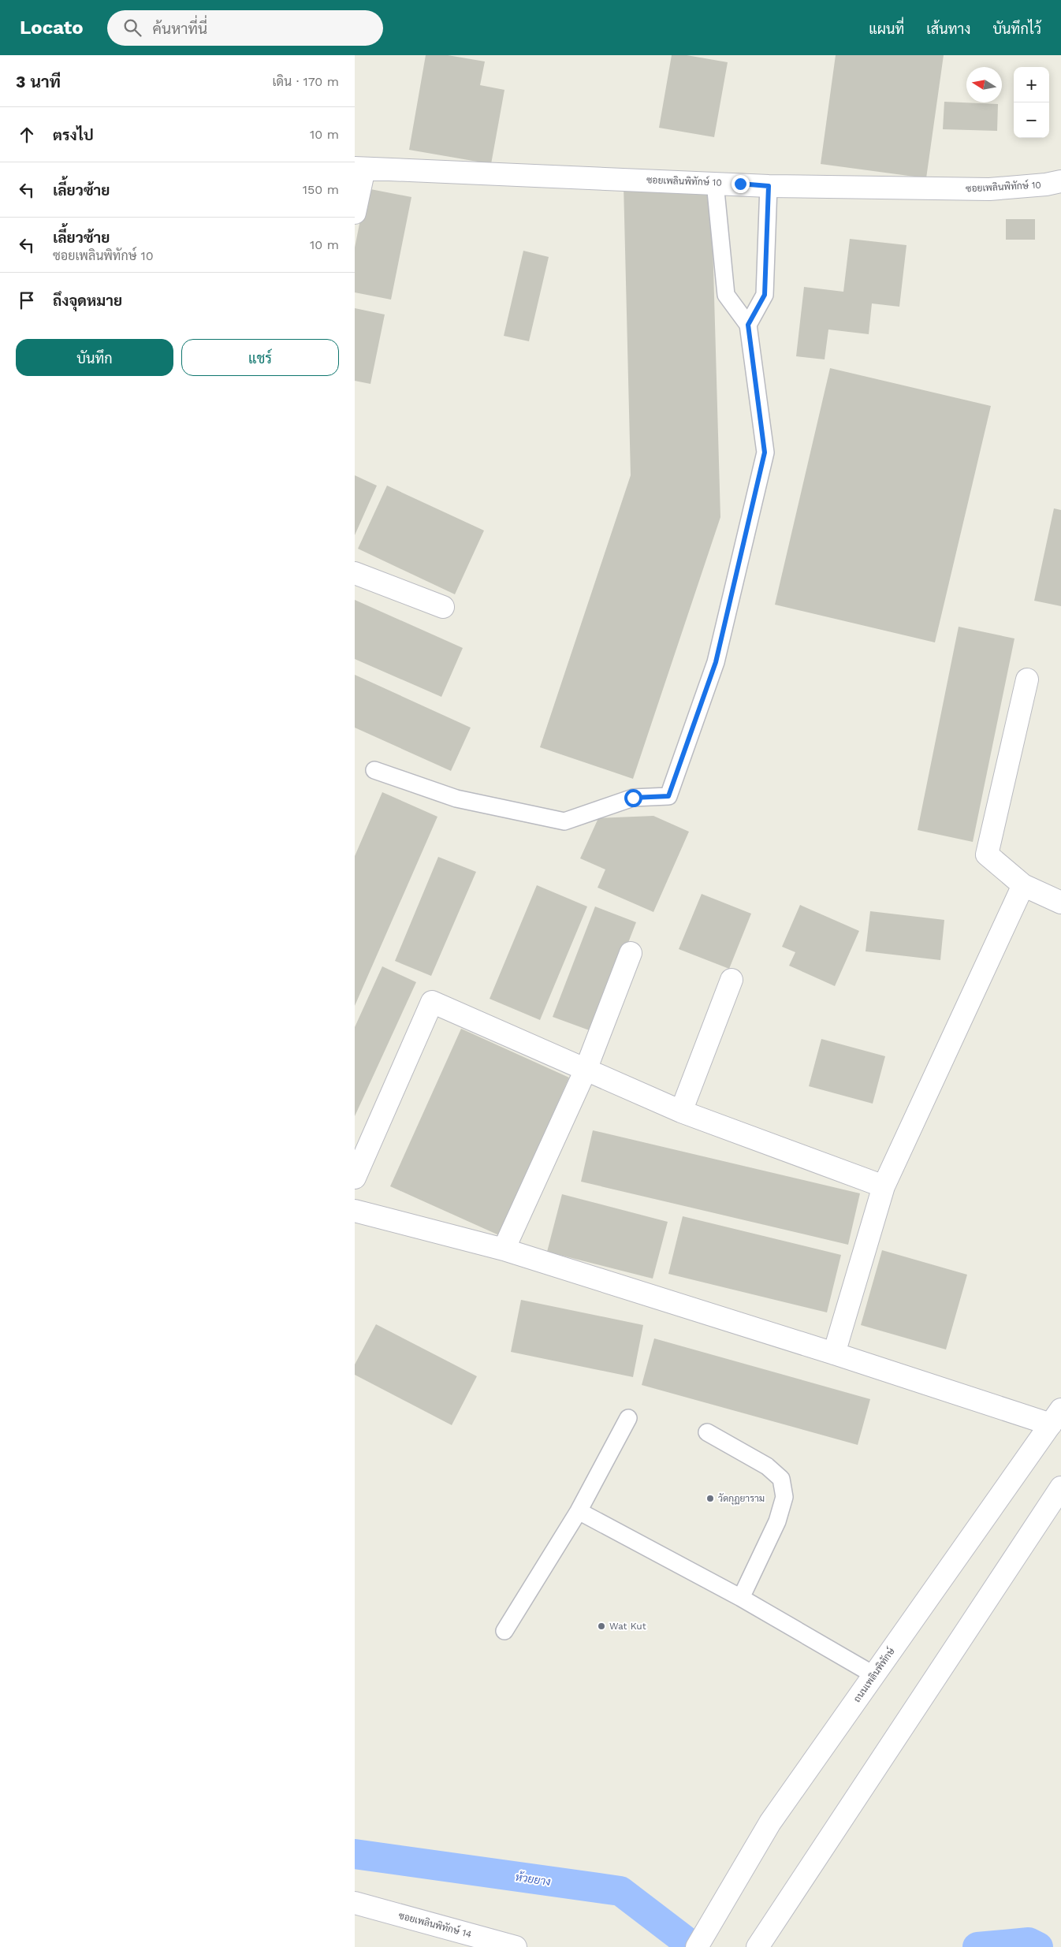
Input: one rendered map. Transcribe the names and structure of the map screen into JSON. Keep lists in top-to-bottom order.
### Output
{
  "streets": {
    "street": ["ซอยเพลินพิทักษ์ 10", "ถนนเพลินพิทักษ์", "ซอยเพลินพิทักษ์ 14"]
  },
  "water": ["ห้วยยาง"],
  "places": ["วัดกุฏยาราม", "Wat Kut"],
  "north": "left",
  "page": {
    "header": "Locato",
    "search": "ค้นหาที่นี่",
    "nav": ["แผนที่", "เส้นทาง", "บันทึกไว้"],
    "heading": ["3 นาที", "เดิน · 170 m"],
    "map_buttons": ["+", "−"],
    "list": [
      ["ตรงไป", "10 m"],
      ["เลี้ยวซ้าย", "150 m"],
      ["เลี้ยวซ้าย", "ซอยเพลินพิทักษ์ 10", "10 m"],
      "ถึงจุดหมาย"
    ],
    "buttons": ["บันทึก", "แชร์"]
  }
}
